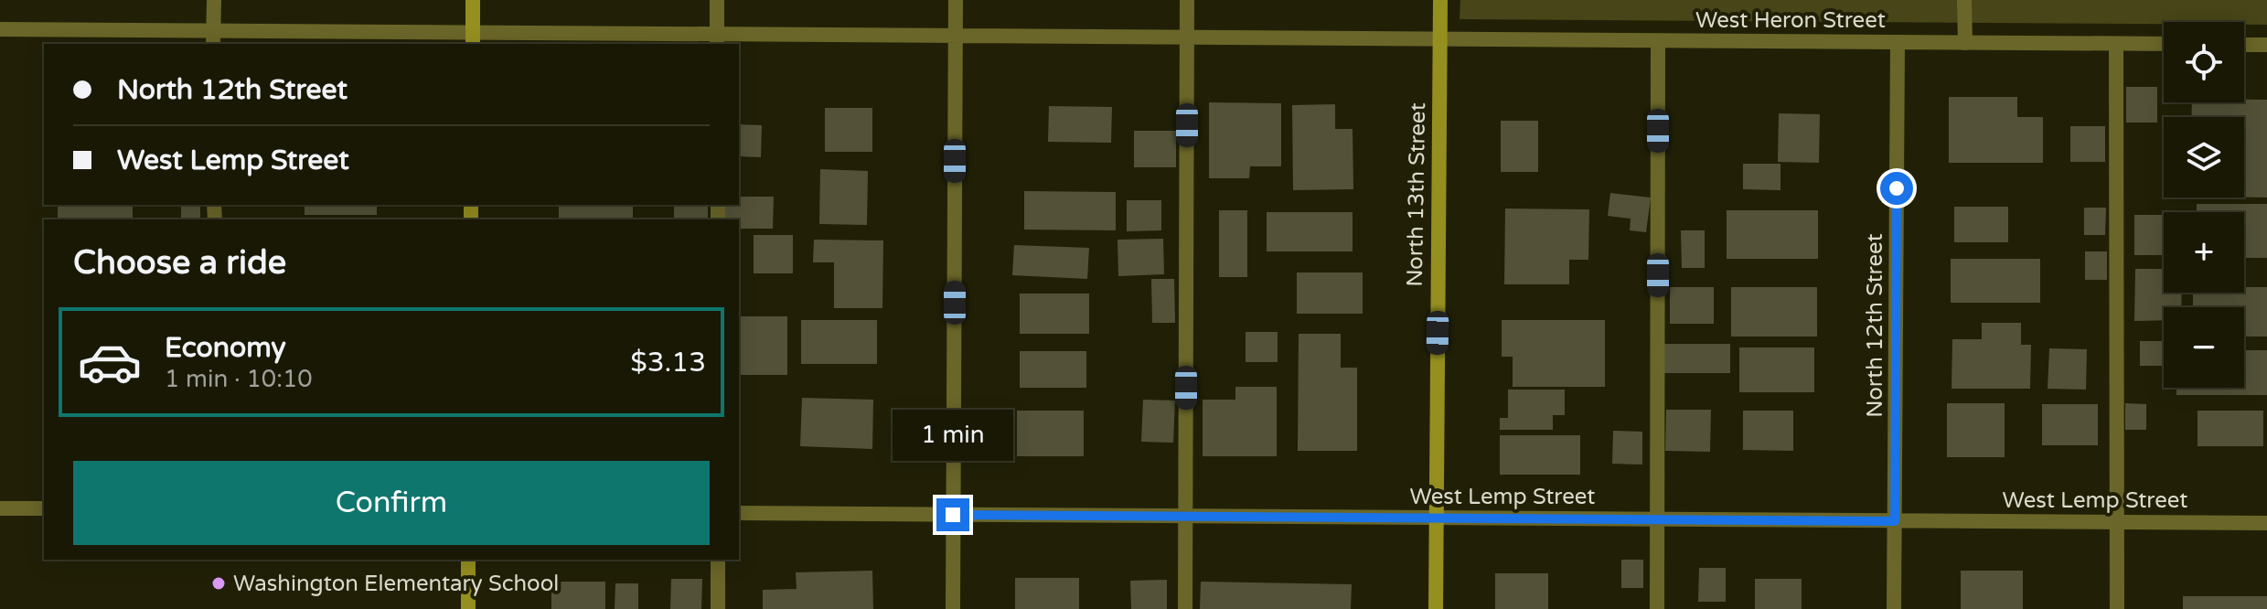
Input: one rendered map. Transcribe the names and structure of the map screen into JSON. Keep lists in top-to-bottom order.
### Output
{
  "streets": {
    "street": [
      "West Heron Street",
      "North 13th Street",
      "North 12th Street",
      "West Lemp Street"
    ]
  },
  "crossings": [
    ["West Heron Street", "North 13th Street"],
    ["West Heron Street", "North 12th Street"],
    ["North 13th Street", "West Lemp Street"],
    ["North 12th Street", "West Lemp Street"]
  ],
  "places": ["Washington Elementary School"],
  "page": {
    "map_buttons": ["+", "−"],
    "banner": ["North 12th Street", "West Lemp Street"],
    "heading": "Choose a ride",
    "list": [
      {
        "name": "Economy",
        "note": "1 min · 10:10",
        "value": "$3.13"
      }
    ],
    "bubble": "1 min",
    "buttons": "Confirm"
  }
}
